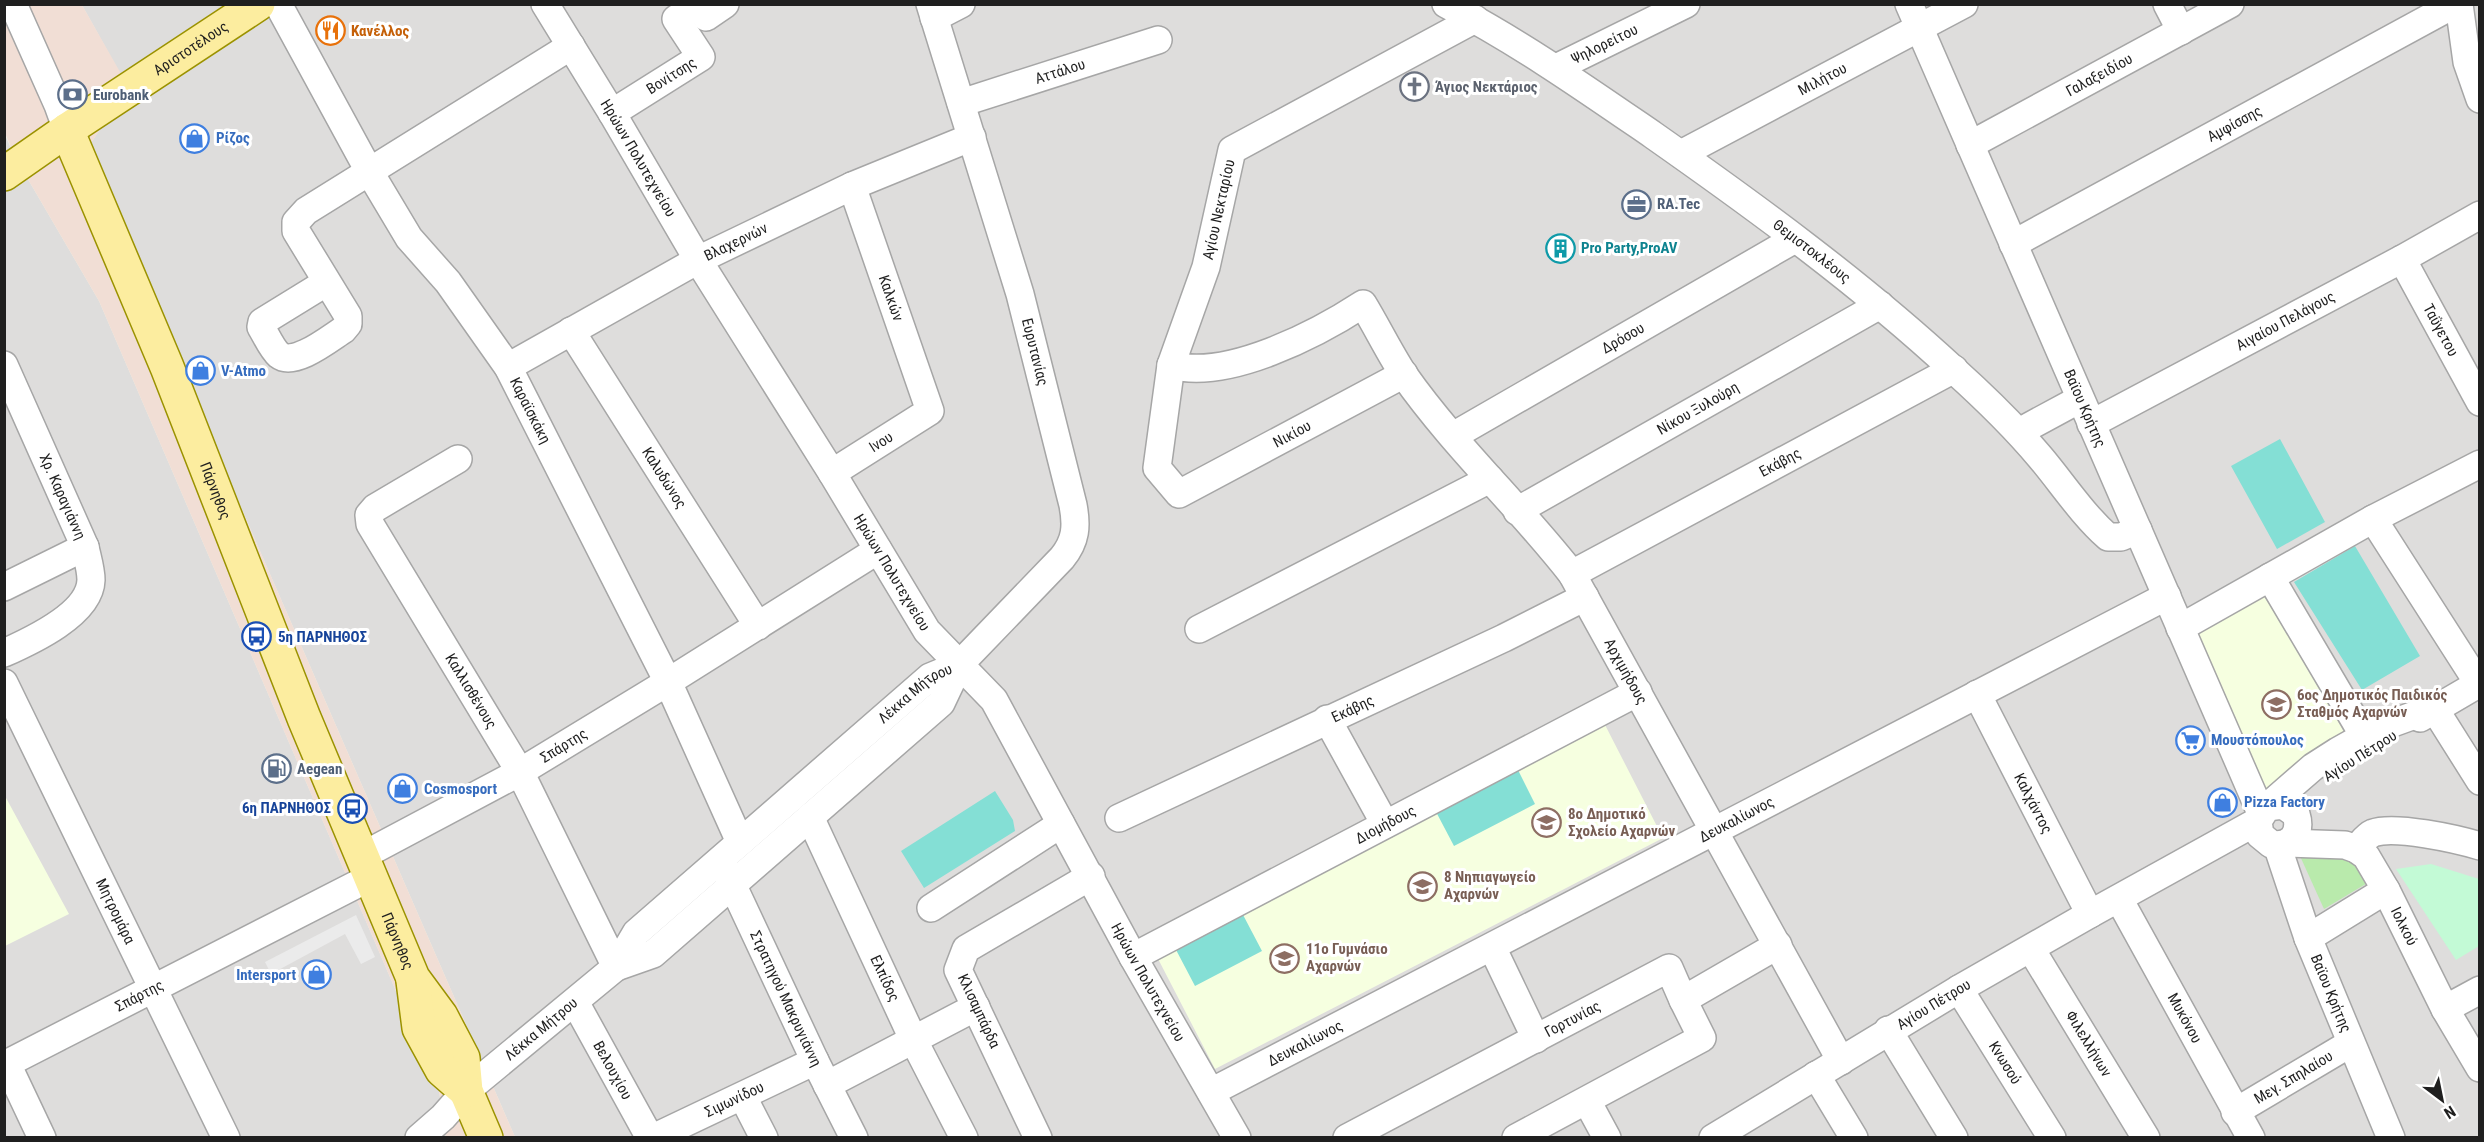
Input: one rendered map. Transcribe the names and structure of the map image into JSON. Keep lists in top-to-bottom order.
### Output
{
  "streets": {
    "main road": ["Αριστοτέλους", "Πάρνηθος"],
    "street": [
      "Ψηλορείτου",
      "Αττάλου",
      "Γαλαξειδίου",
      "Βονίτσης",
      "Μιλήτου",
      "Αμφίσσης",
      "Ηρώων Πολυτεχνείου",
      "Αγίου Νεκταρίου",
      "Βλαχερνών",
      "Θεμιστοκλέους",
      "Καλκών",
      "Αιγαίου Πελάγους",
      "Ταΰγετου",
      "Δρόσου",
      "Ευρυτανίας",
      "Νίκου Ξυλούρη",
      "Βαϊου Κρήτης",
      "Καραϊσκάκη",
      "Νικίου",
      "Ινου",
      "Εκάβης",
      "Καλυδώνος",
      "Χρ. Καραγιάννη",
      "Αρχιμήδους",
      "Καλλισθένους",
      "Λέκκα Μήτρου",
      "Σπάρτης",
      "Αγίου Πέτρου",
      "Καλχάντος",
      "Δευκαλίωνος",
      "Διομήδους",
      "Μητρομάρα",
      "Ιολκού",
      "Ελπίδος",
      "Στρατηγού Μακρυγιάννη",
      "Κλισαμπάρδα",
      "Μυκόνου",
      "Γορτυνίας",
      "Φιλελλήνων",
      "Κνωσού",
      "Βελουχίου",
      "Μεγ. Σπηλαίου",
      "Σιμωνίδου"
    ]
  },
  "crossings": [
    ["Ψηλορείτου", "Θεμιστοκλέους"],
    ["Αριστοτέλους", "Πάρνηθος"],
    ["Αττάλου", "Ευρυτανίας"],
    ["Γαλαξειδίου", "Βαϊου Κρήτης"],
    ["Βονίτσης", "Ηρώων Πολυτεχνείου"],
    ["Μιλήτου", "Θεμιστοκλέους"],
    ["Μιλήτου", "Βαϊου Κρήτης"],
    ["Αμφίσσης", "Βαϊου Κρήτης"],
    ["Ηρώων Πολυτεχνείου", "Βλαχερνών"],
    ["Ηρώων Πολυτεχνείου", "Ευρυτανίας"],
    ["Ηρώων Πολυτεχνείου", "Ινου"],
    ["Ηρώων Πολυτεχνείου", "Λέκκα Μήτρου"],
    ["Ηρώων Πολυτεχνείου", "Σπάρτης"],
    ["Ηρώων Πολυτεχνείου", "Δευκαλίωνος"],
    ["Ηρώων Πολυτεχνείου", "Διομήδους"],
    ["Ηρώων Πολυτεχνείου", "Κλισαμπάρδα"],
    ["Αγίου Νεκταρίου", "Θεμιστοκλέους"],
    ["Αγίου Νεκταρίου", "Νικίου"],
    ["Αγίου Νεκταρίου", "Αρχιμήδους"],
    ["Βλαχερνών", "Καλκών"],
    ["Βλαχερνών", "Ευρυτανίας"],
    ["Βλαχερνών", "Καραϊσκάκη"],
    ["Βλαχερνών", "Καλυδώνος"],
    ["Θεμιστοκλέους", "Δρόσου"],
    ["Θεμιστοκλέους", "Νίκου Ξυλούρη"],
    ["Θεμιστοκλέους", "Βαϊου Κρήτης"],
    ["Θεμιστοκλέους", "Εκάβης"],
    ["Καλκών", "Ινου"],
    ["Αιγαίου Πελάγους", "Ταΰγετου"],
    ["Αιγαίου Πελάγους", "Βαϊου Κρήτης"],
    ["Δρόσου", "Αρχιμήδους"],
    ["Ευρυτανίας", "Λέκκα Μήτρου"],
    ["Νίκου Ξυλούρη", "Αρχιμήδους"],
    ["Βαϊου Κρήτης", "Αγίου Πέτρου"],
    ["Βαϊου Κρήτης", "Δευκαλίωνος"],
    ["Βαϊου Κρήτης", "Μεγ. Σπηλαίου"],
    ["Καραϊσκάκη", "Λέκκα Μήτρου"],
    ["Καραϊσκάκη", "Σπάρτης"],
    ["Καραϊσκάκη", "Στρατηγού Μακρυγιάννη"],
    ["Νικίου", "Αρχιμήδους"],
    ["Εκάβης", "Αρχιμήδους"],
    ["Καλυδώνος", "Σπάρτης"],
    ["Πάρνηθος", "Λέκκα Μήτρου"],
    ["Πάρνηθος", "Σπάρτης"],
    ["Αρχιμήδους", "Αγίου Πέτρου"],
    ["Αρχιμήδους", "Δευκαλίωνος"],
    ["Αρχιμήδους", "Διομήδους"],
    ["Καλλισθένους", "Λέκκα Μήτρου"],
    ["Καλλισθένους", "Σπάρτης"],
    ["Λέκκα Μήτρου", "Ελπίδος"],
    ["Λέκκα Μήτρου", "Στρατηγού Μακρυγιάννη"],
    ["Λέκκα Μήτρου", "Βελουχίου"],
    ["Σπάρτης", "Μητρομάρα"],
    ["Αγίου Πέτρου", "Καλχάντος"],
    ["Αγίου Πέτρου", "Μυκόνου"],
    ["Αγίου Πέτρου", "Φιλελλήνων"],
    ["Αγίου Πέτρου", "Κνωσού"],
    ["Καλχάντος", "Δευκαλίωνος"],
    ["Στρατηγού Μακρυγιάννη", "Σιμωνίδου"],
    ["Μυκόνου", "Μεγ. Σπηλαίου"],
    ["Βελουχίου", "Σιμωνίδου"]
  ],
  "places": {
    "restaurant": ["Κανέλλος"],
    "church": ["Άγιος Νεκτάριος"],
    "bank": ["Eurobank"],
    "shop": [
      "Ρίζος",
      "V-Atmo",
      "Cosmosport",
      "Pizza Factory",
      "Intersport"
    ],
    "office": ["RA.Tec"],
    "building": ["Pro Party,ProAV"],
    "bus stop": ["5η ΠΑΡΝΗΘΟΣ", "6η ΠΑΡΝΗΘΟΣ"],
    "school or university": [
      "6ος Δημοτικός Παιδικός Σταθμός Αχαρνών",
      "8ο Δημοτικό Σχολείο Αχαρνών",
      "8 Νηπιαγωγείο Αχαρνών",
      "11ο Γυμνάσιο Αχαρνών"
    ],
    "supermarket": ["Μουστόπουλος"],
    "fuel station": ["Aegean"]
  },
  "north": "bottom right"
}
